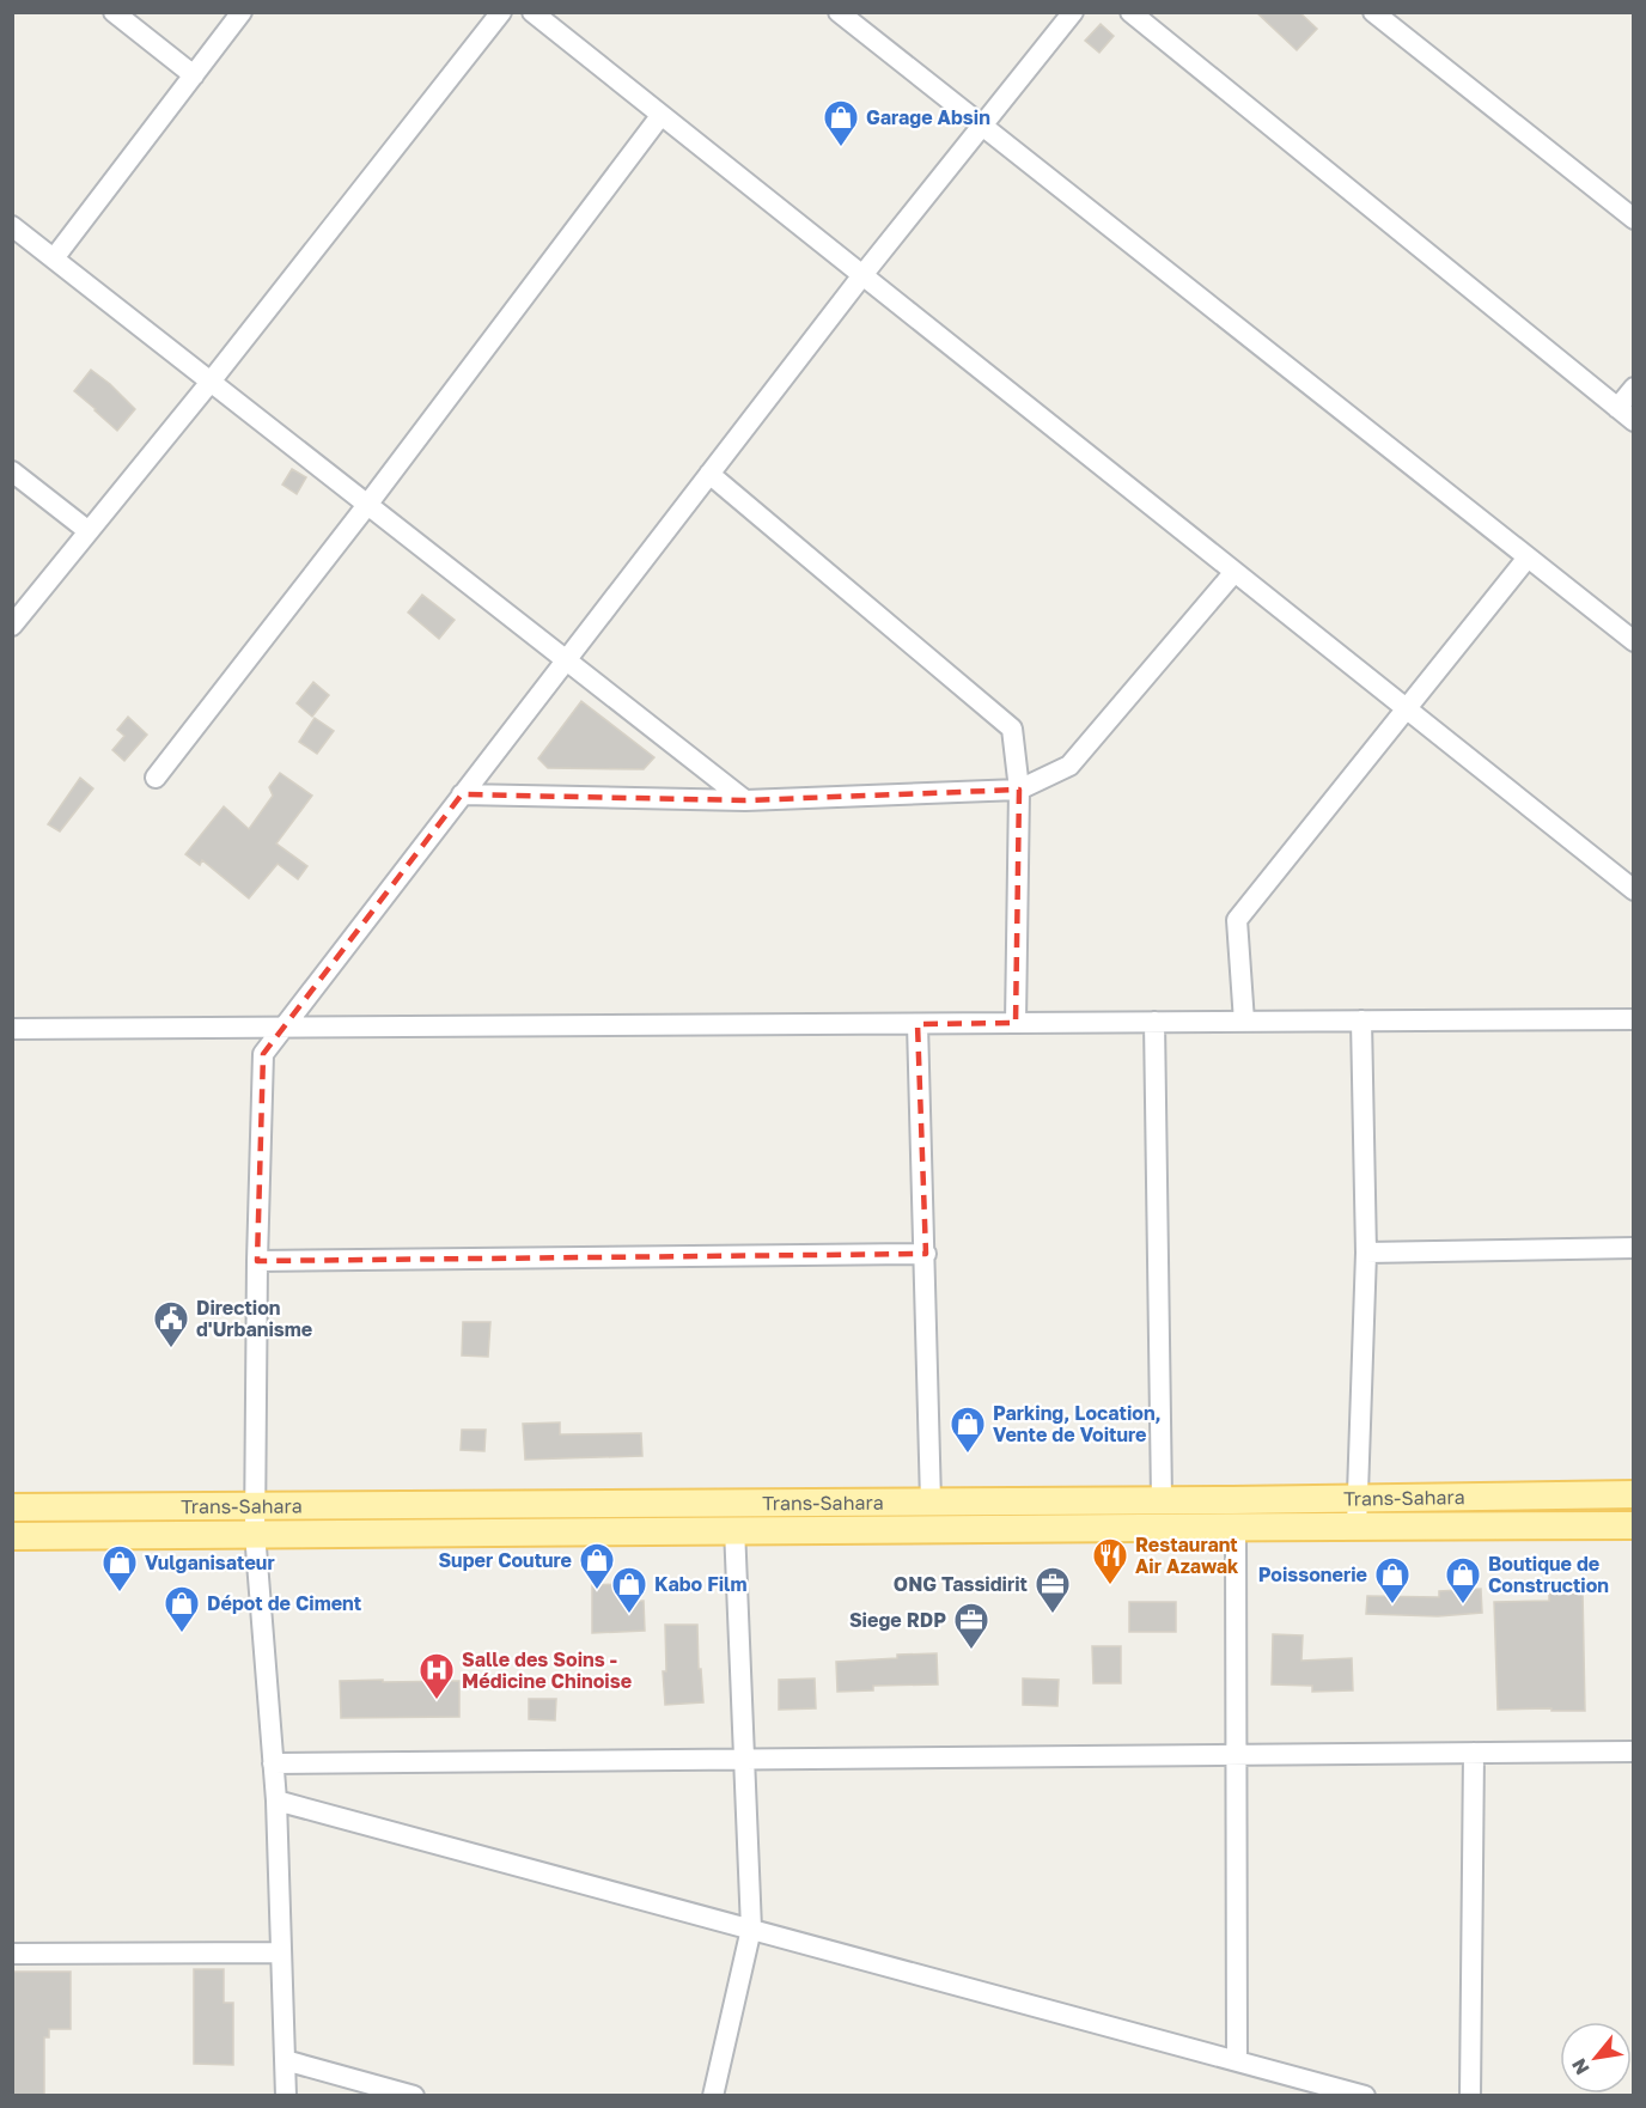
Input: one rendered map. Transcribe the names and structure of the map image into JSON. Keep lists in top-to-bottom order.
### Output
{
  "streets": {
    "main road": ["Trans-Sahara"]
  },
  "places": {
    "shop": [
      "Garage Absin",
      "Parking, Location, Vente de Voiture",
      "Super Couture",
      "Vulganisateur",
      "Poissonerie",
      "Boutique de Construction",
      "Kabo Film",
      "Dépot de Ciment"
    ],
    "public building": ["Direction d'Urbanisme"],
    "restaurant": ["Restaurant Air Azawak"],
    "office": ["ONG Tassidirit", "Siege RDP"],
    "hospital": ["Salle des Soins - Médicine Chinoise"]
  },
  "north": "bottom left"
}
